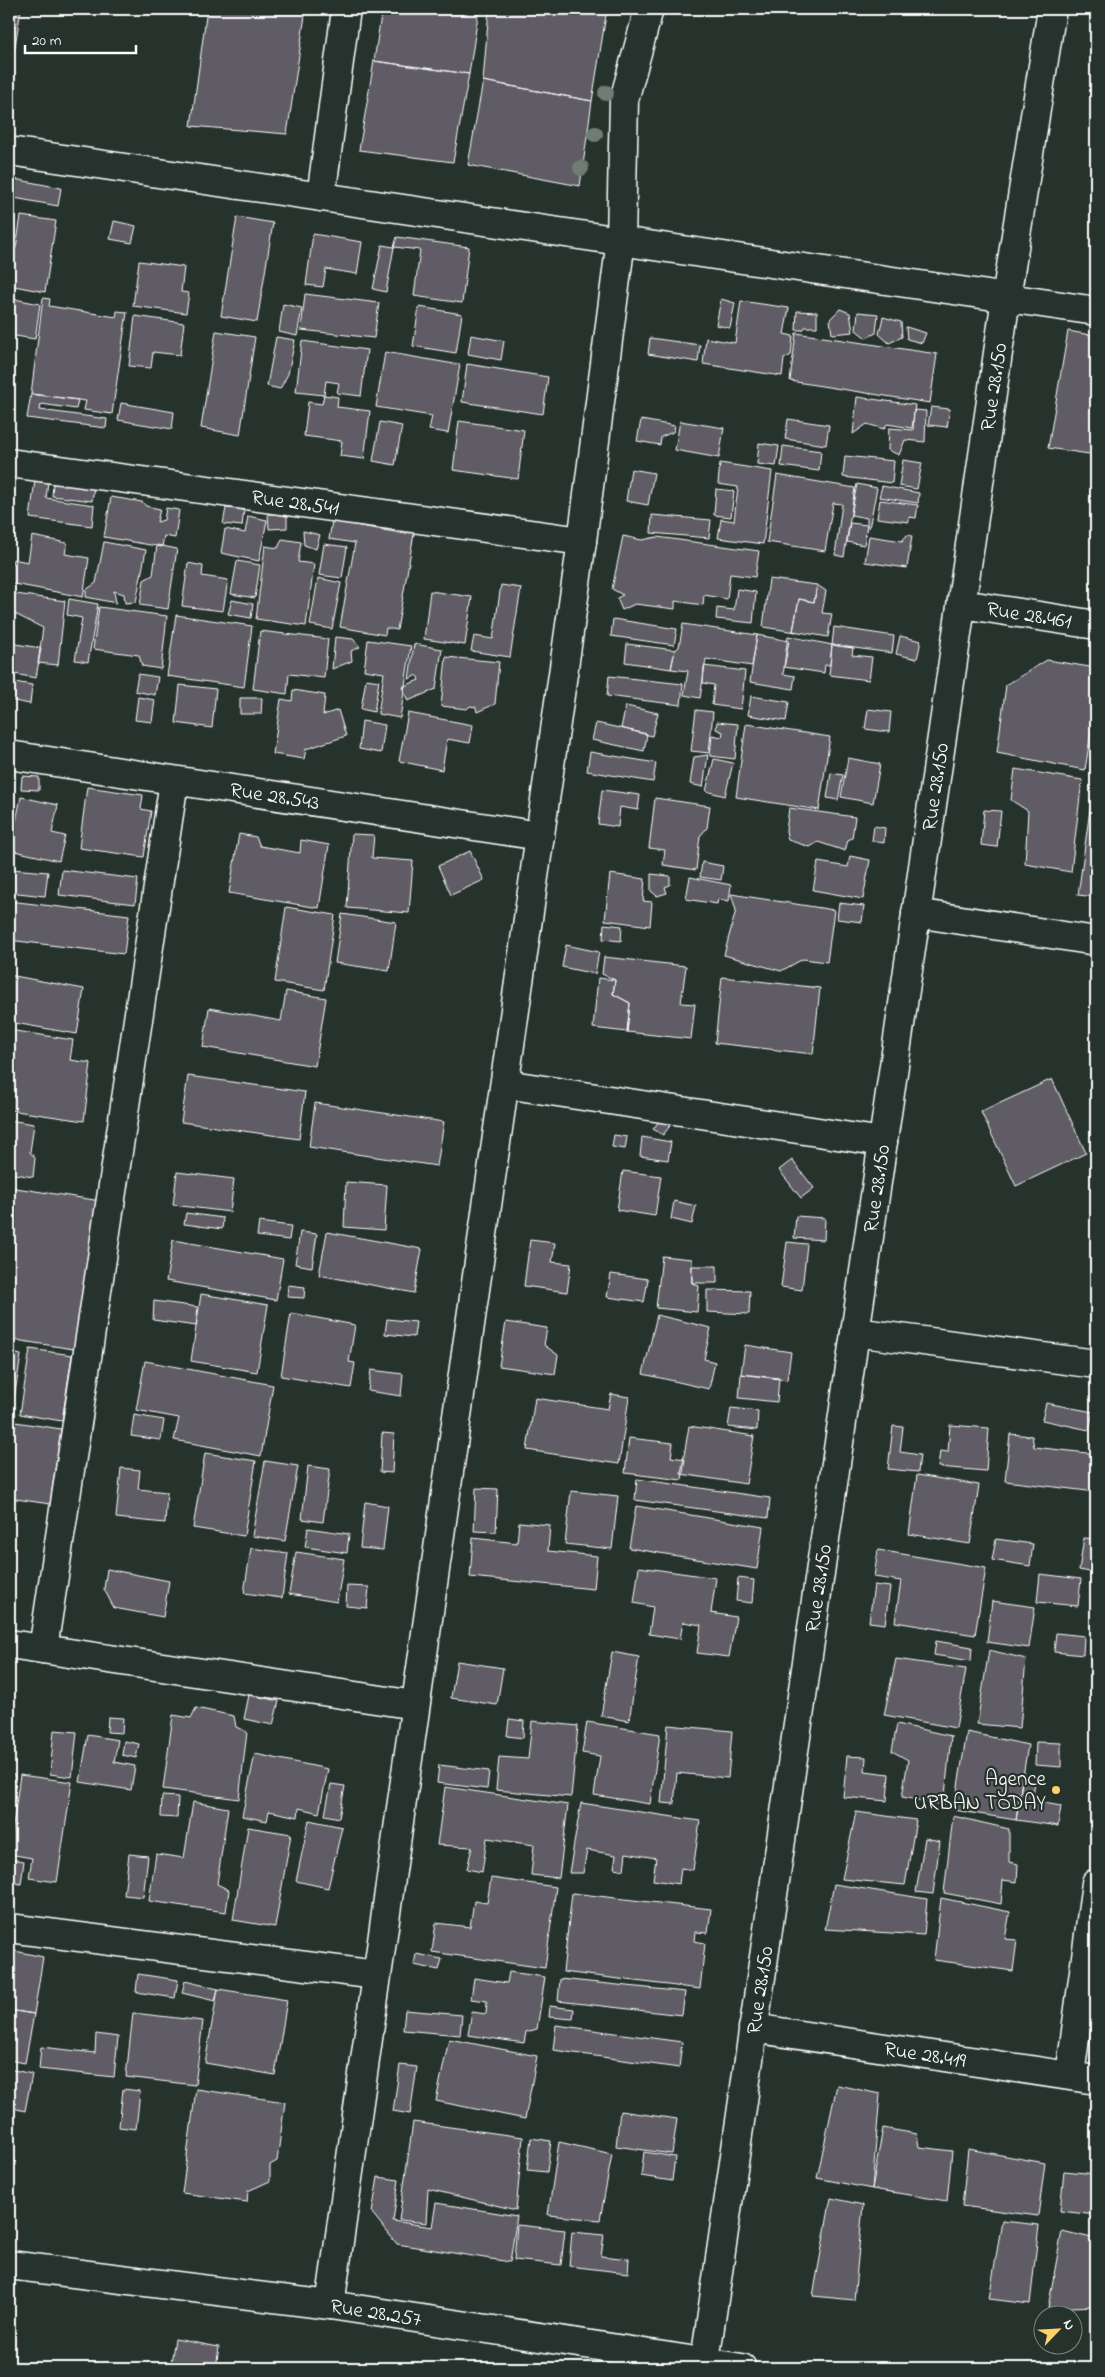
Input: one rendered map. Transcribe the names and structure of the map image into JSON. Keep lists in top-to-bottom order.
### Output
{
  "streets": {
    "street": [
      "Rue 28.150",
      "Rue 28.541",
      "Rue 28.461",
      "Rue 28.543",
      "Rue 28.419",
      "Rue 28.257"
    ]
  },
  "crossings": [
    ["Rue 28.150", "Rue 28.461"],
    ["Rue 28.150", "Rue 28.419"],
    ["Rue 28.150", "Rue 28.257"]
  ],
  "places": ["Agence URBAN TODAY"],
  "scale_bar": "20 m",
  "north": "top right"
}
